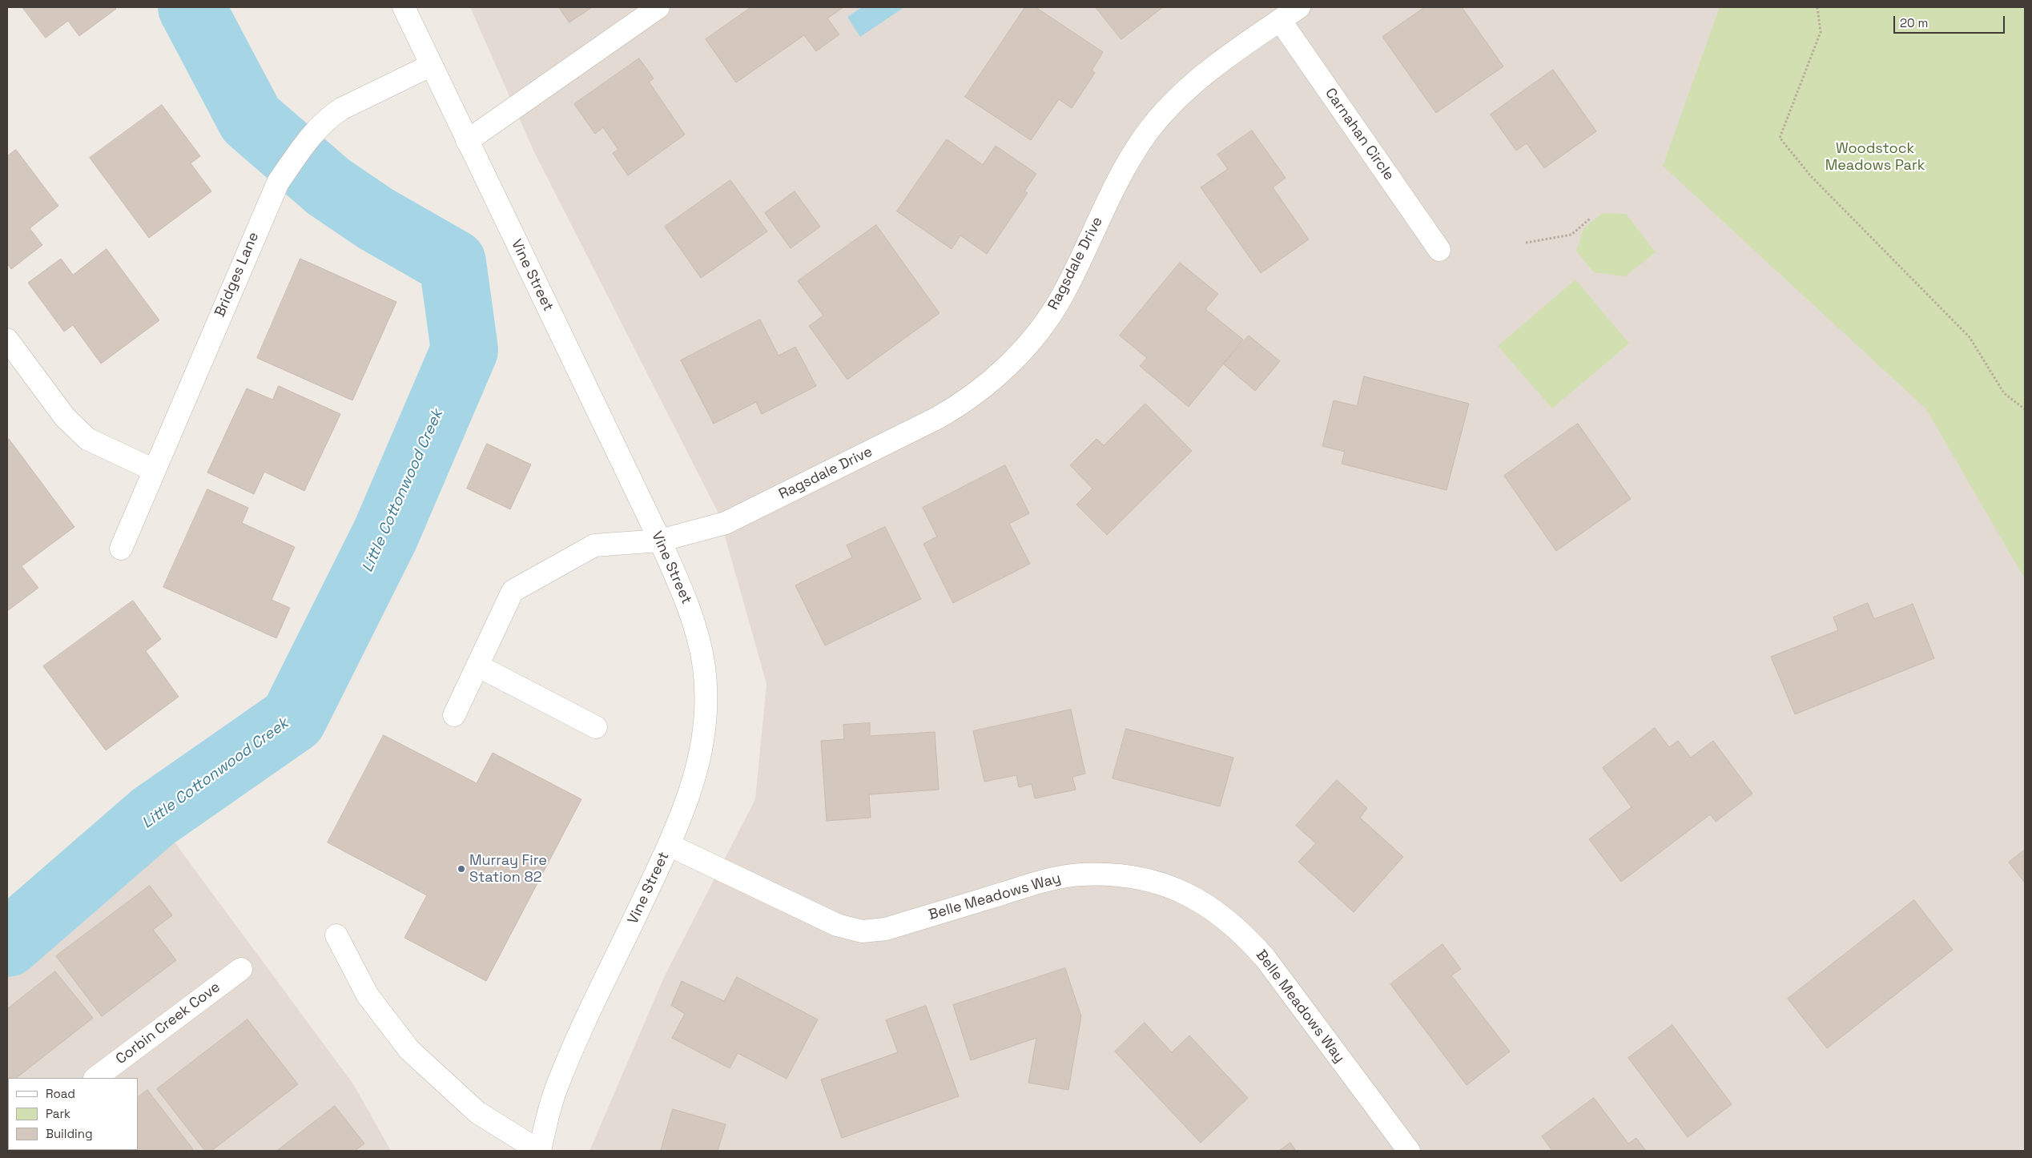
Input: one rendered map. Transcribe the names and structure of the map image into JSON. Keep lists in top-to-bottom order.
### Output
{
  "streets": {
    "street": [
      "Carnahan Circle",
      "Ragsdale Drive",
      "Bridges Lane",
      "Vine Street",
      "Belle Meadows Way",
      "Corbin Creek Cove"
    ]
  },
  "crossings": [
    ["Carnahan Circle", "Ragsdale Drive"],
    ["Ragsdale Drive", "Vine Street"],
    ["Bridges Lane", "Vine Street"],
    ["Vine Street", "Belle Meadows Way"]
  ],
  "water": ["Little Cottonwood Creek"],
  "parks": ["Woodstock Meadows Park"],
  "places": ["Murray Fire Station 82"],
  "legend": ["Road", "Park", "Building"],
  "scale_bar": "20 m"
}
